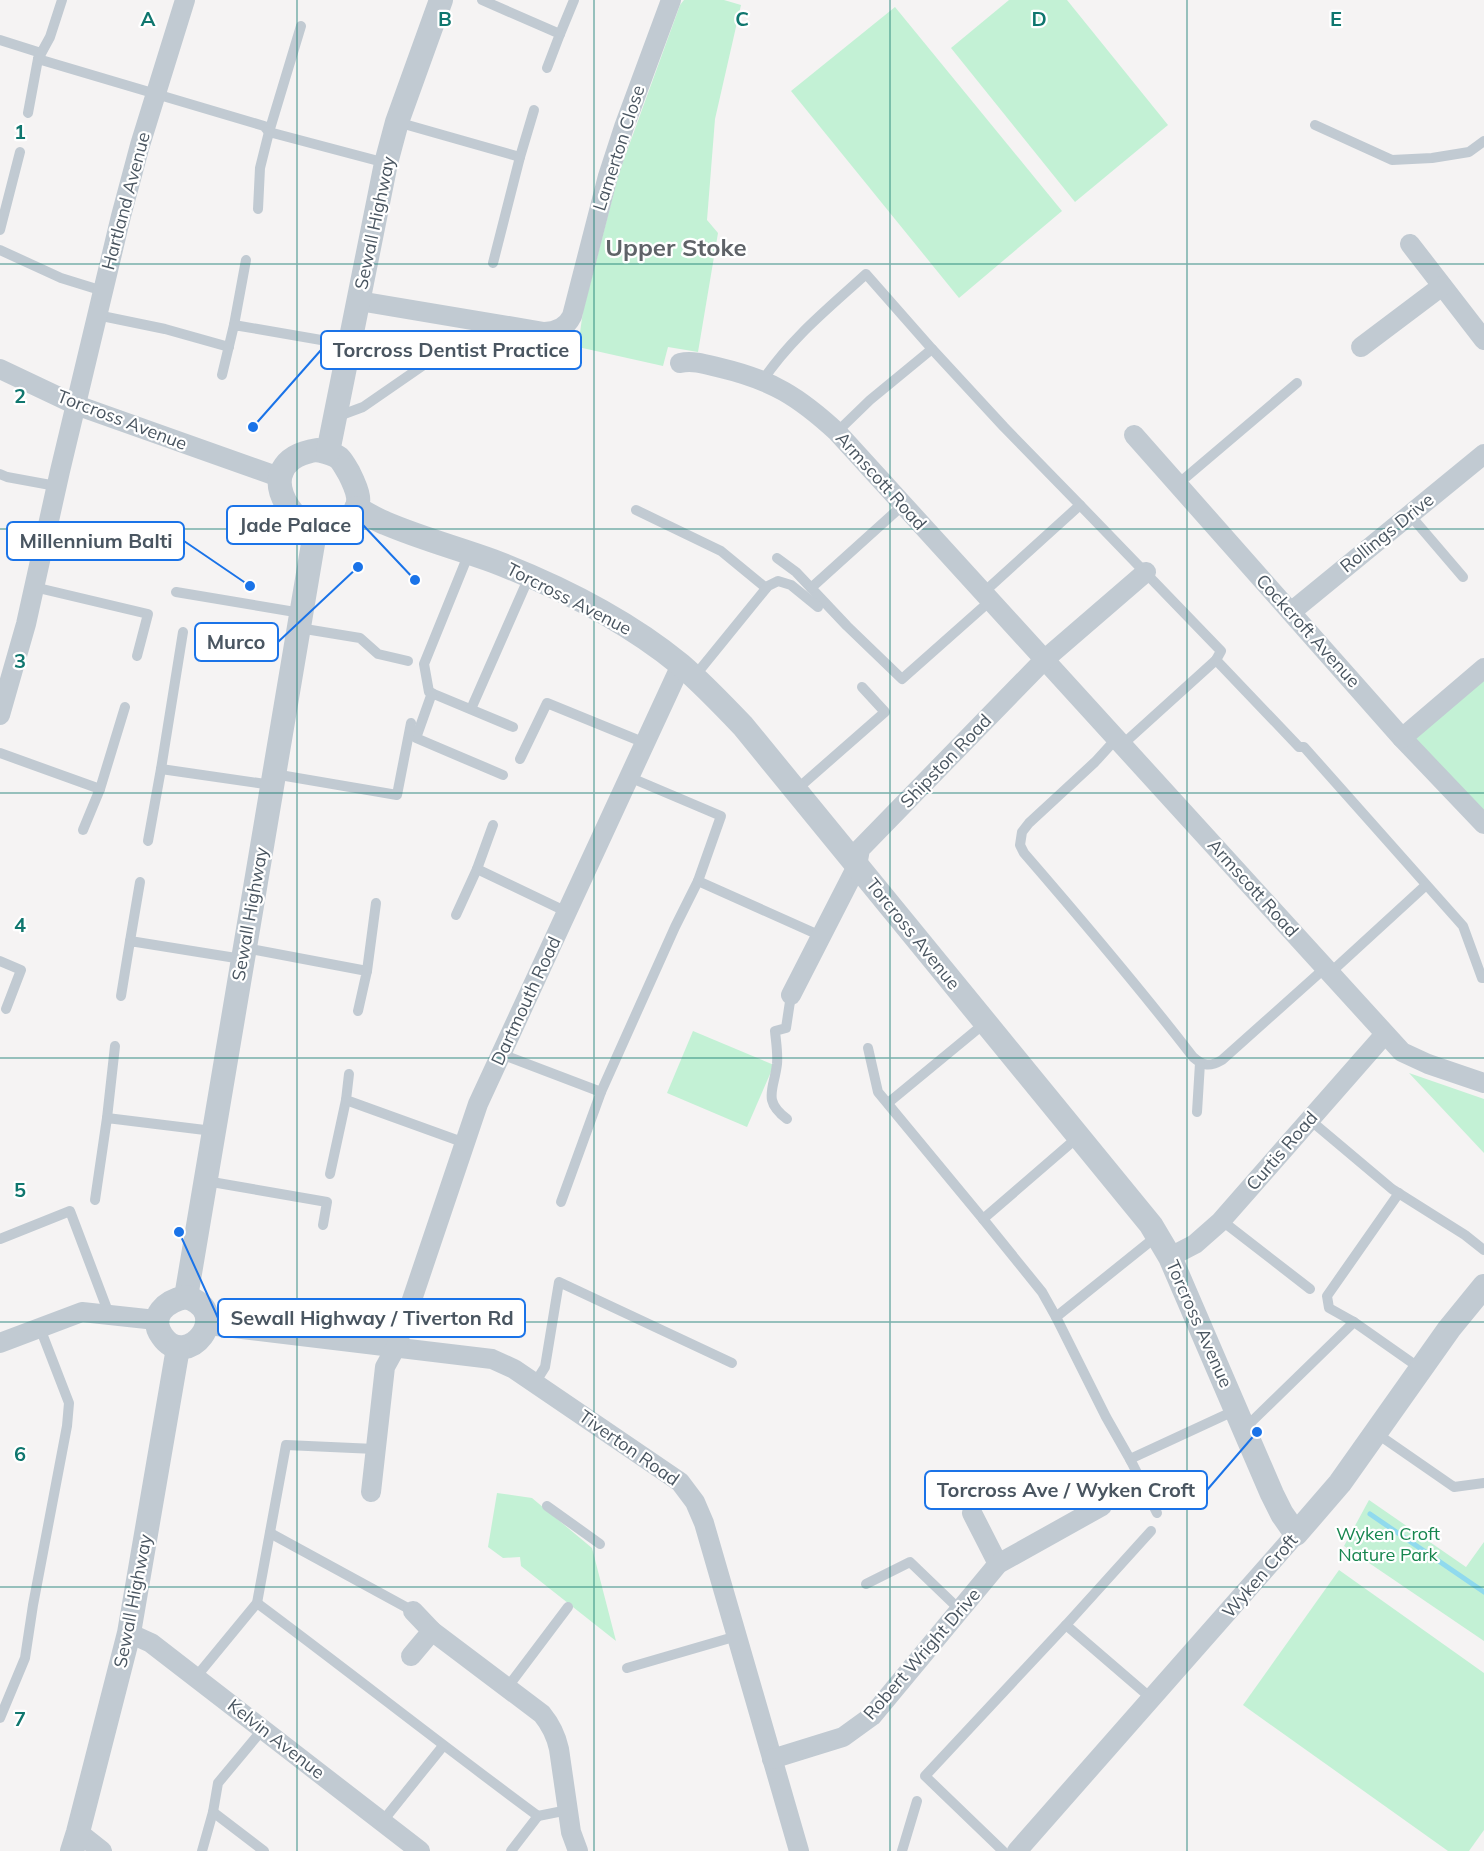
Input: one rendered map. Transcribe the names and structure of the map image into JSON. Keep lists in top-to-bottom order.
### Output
{
  "streets": {
    "street": [
      "Lamerton Close",
      "Hartland Avenue",
      "Sewall Highway",
      "Torcross Avenue",
      "Armscott Road",
      "Rollings Drive",
      "Cockcroft Avenue",
      "Shipston Road",
      "Dartmouth Road",
      "Curtis Road",
      "Tiverton Road",
      "Wyken Croft",
      "Robert Wright Drive",
      "Kelvin Avenue"
    ]
  },
  "crossings": [
    ["Lamerton Close", "Sewall Highway"],
    ["Hartland Avenue", "Torcross Avenue"],
    ["Sewall Highway", "Torcross Avenue"],
    ["Sewall Highway", "Tiverton Road"],
    ["Sewall Highway", "Kelvin Avenue"],
    ["Torcross Avenue", "Shipston Road"],
    ["Torcross Avenue", "Dartmouth Road"],
    ["Torcross Avenue", "Curtis Road"],
    ["Torcross Avenue", "Wyken Croft"],
    ["Armscott Road", "Shipston Road"],
    ["Armscott Road", "Curtis Road"],
    ["Rollings Drive", "Cockcroft Avenue"],
    ["Dartmouth Road", "Tiverton Road"],
    ["Tiverton Road", "Robert Wright Drive"]
  ],
  "districts": ["Upper Stoke"],
  "parks": ["Wyken Croft Nature Park"],
  "places": [
    "Torcross Dentist Practice",
    "Murco",
    "Jade Palace",
    "Millennium Balti",
    "Sewall Highway / Tiverton Rd",
    "Torcross Ave / Wyken Croft"
  ],
  "grid": {
    "columns": [
      "A",
      "B",
      "C",
      "D",
      "E"
    ],
    "rows": [
      "1",
      "2",
      "3",
      "4",
      "5",
      "6",
      "7"
    ]
  }
}
